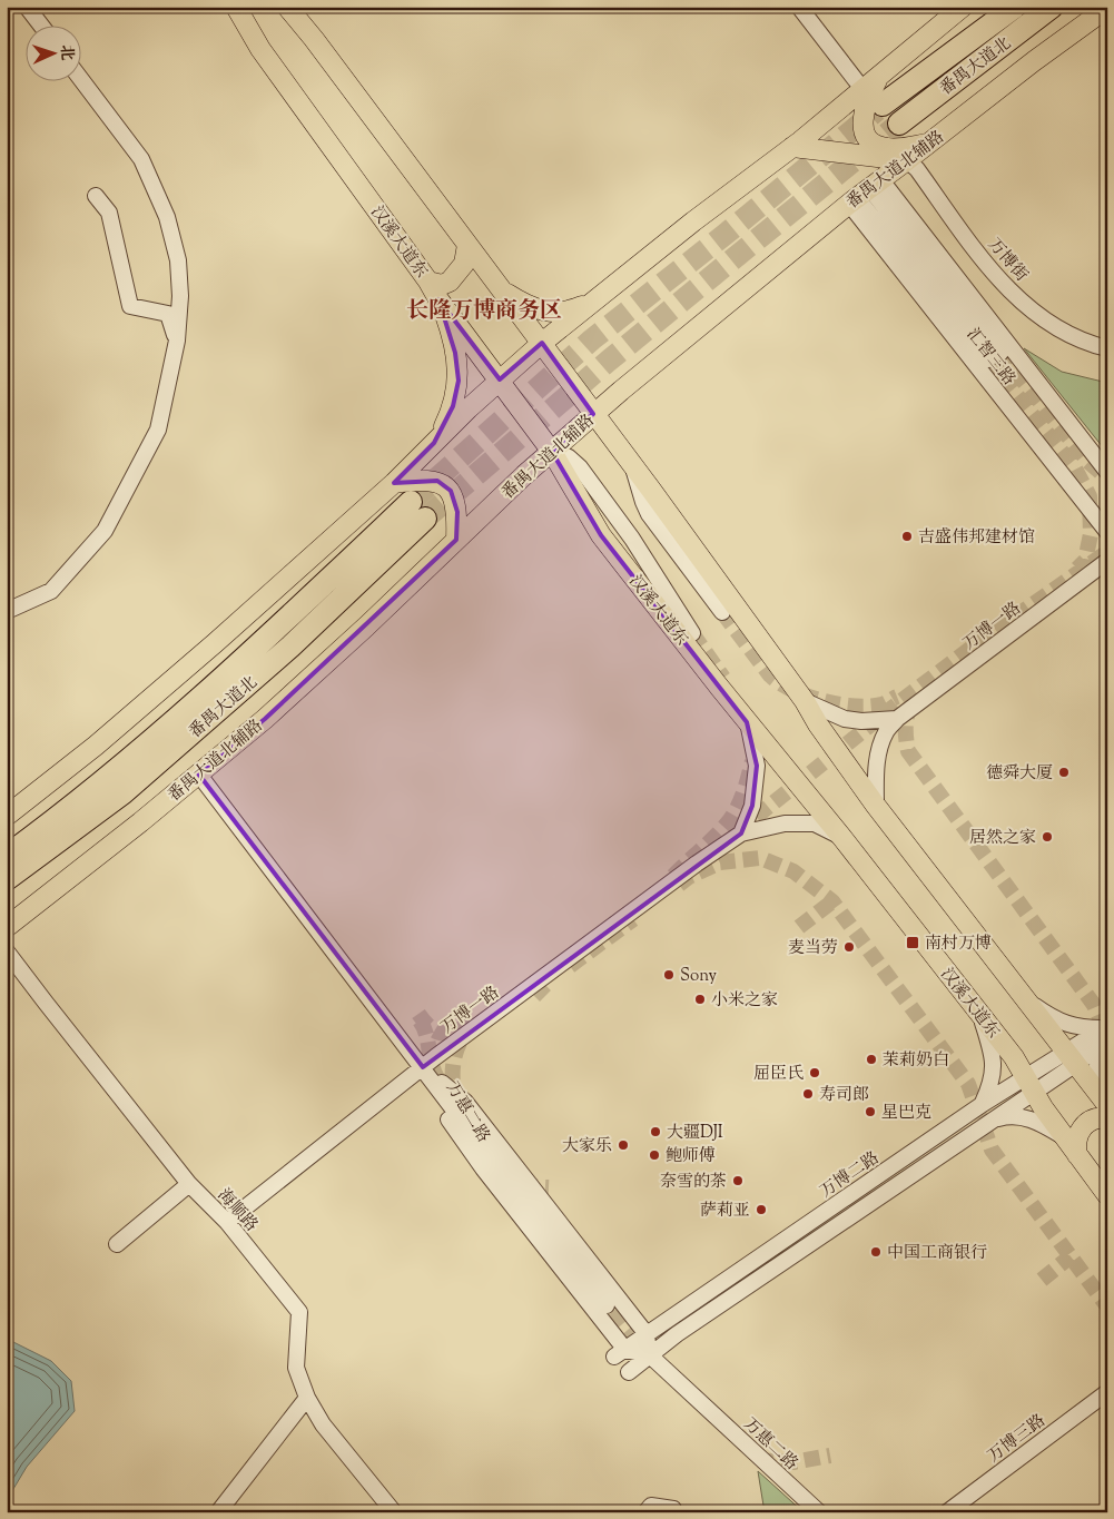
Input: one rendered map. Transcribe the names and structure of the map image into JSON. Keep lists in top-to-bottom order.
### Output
{
  "streets": {
    "highway": ["番禺大道北"],
    "main road": ["番禺大道北辅路", "汉溪大道东"],
    "street": [
      "万博街",
      "汇智三路",
      "万博一路",
      "万惠二路",
      "万博二路",
      "海顺路",
      "万博三路"
    ]
  },
  "crossings": [
    ["番禺大道北辅路", "汉溪大道东"],
    ["番禺大道北辅路", "万博街"],
    ["番禺大道北辅路", "汇智三路"],
    ["番禺大道北辅路", "万惠二路"],
    ["汉溪大道东", "万博二路"],
    ["万博一路", "万惠二路"],
    ["万博一路", "海顺路"],
    ["万惠二路", "万博二路"]
  ],
  "districts": ["长隆万博商务区"],
  "places": {
    "other": [
      "吉盛伟邦建材馆",
      "德舜大厦",
      "居然之家",
      "麦当劳",
      "Sony",
      "小米之家",
      "茉莉奶白",
      "屈臣氏",
      "寿司郎",
      "星巴克",
      "大疆DJI",
      "大家乐",
      "鲍师傅",
      "奈雪的茶",
      "萨莉亚",
      "中国工商银行"
    ],
    "transit": ["南村万博"]
  },
  "north": "right"
}
